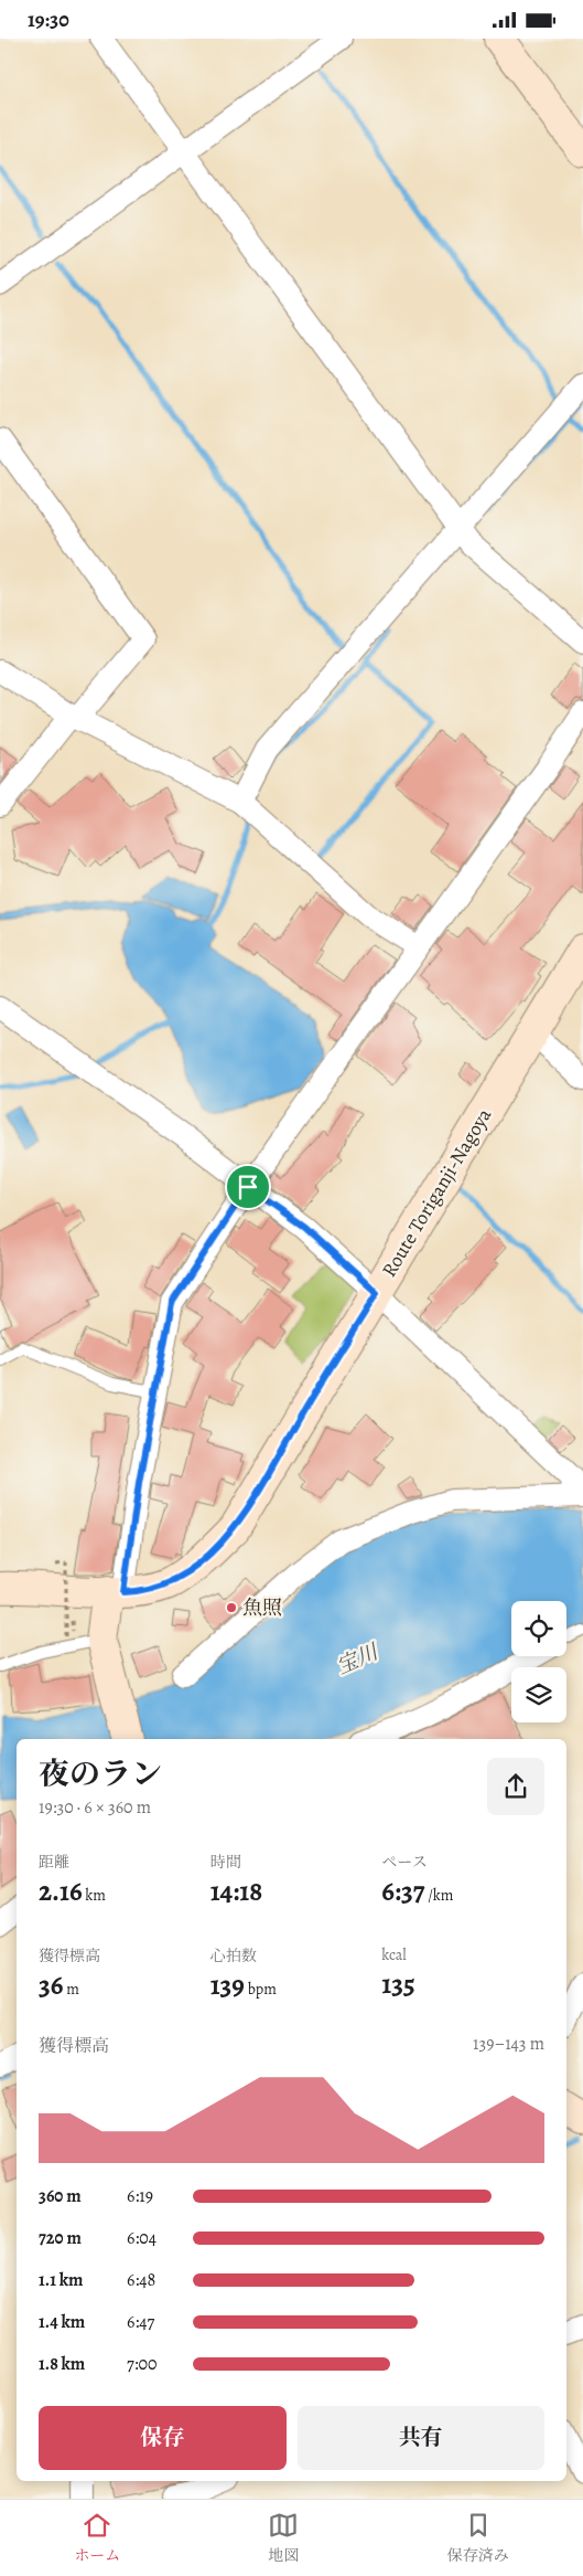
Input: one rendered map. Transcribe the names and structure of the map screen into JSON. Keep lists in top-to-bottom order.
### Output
{
  "streets": {
    "main road": ["Route Toriganji-Nagoya"]
  },
  "water": ["宝川"],
  "places": ["魚照"],
  "page": {
    "status": "19:30",
    "heading": ["夜のラン", "19:30 · 6 × 360 m"],
    "stats": [
      ["距離", "2.16 km"],
      ["時間", "14:18"],
      ["ペース", "6:37 /km"],
      ["獲得標高", "36 m"],
      ["心拍数", "139 bpm"],
      ["kcal", "135"]
    ],
    "chart": ["獲得標高", "139–143 m"],
    "list": [
      {
        "name": "360 m",
        "note": "6:19"
      },
      {
        "name": "720 m",
        "note": "6:04"
      },
      {
        "name": "1.1 km",
        "note": "6:48"
      },
      {
        "name": "1.4 km",
        "note": "6:47"
      },
      {
        "name": "1.8 km",
        "note": "7:00"
      }
    ],
    "buttons": ["保存", "共有"],
    "tabs": ["ホーム", "地図", "保存済み"]
  }
}
